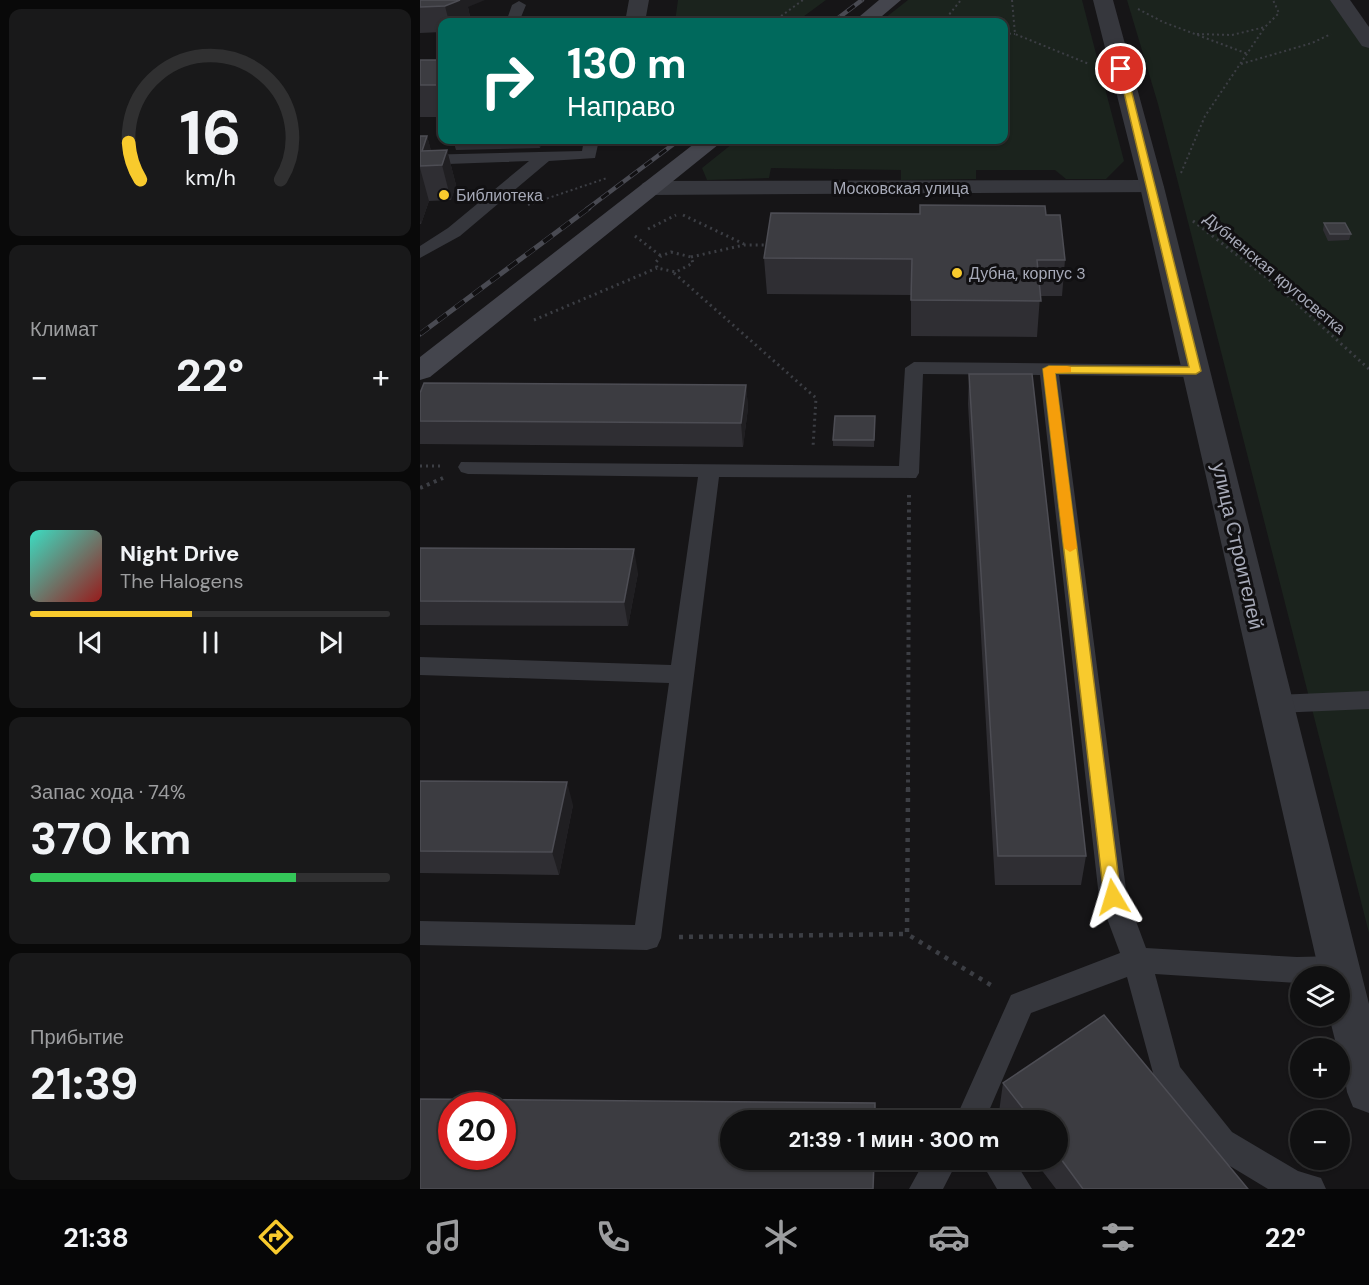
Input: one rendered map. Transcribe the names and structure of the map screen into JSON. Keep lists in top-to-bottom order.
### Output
{
  "streets": {
    "street": ["Московская улица", "улица Строителей"],
    "path": ["Дубненская кругосветка"]
  },
  "crossings": [
    ["Московская улица", "улица Строителей"]
  ],
  "places": ["Библиотека", "Дубна, корпус 3"],
  "page": {
    "turn": ["130 m", "Направо"],
    "tile": [
      "Климат",
      ["Запас хода · 74%", "370 km"],
      ["Прибытие", "21:39"]
    ],
    "heat": ["−", "22°", "+"],
    "song": ["Night Drive", "The Halogens"],
    "map_buttons": ["+", "−"],
    "limit": "20",
    "trip": "21:39 · 1 мин · 300 m",
    "tabs": ["21:38", "22°"],
    "gauge": ["16", "km/h"]
  }
}
